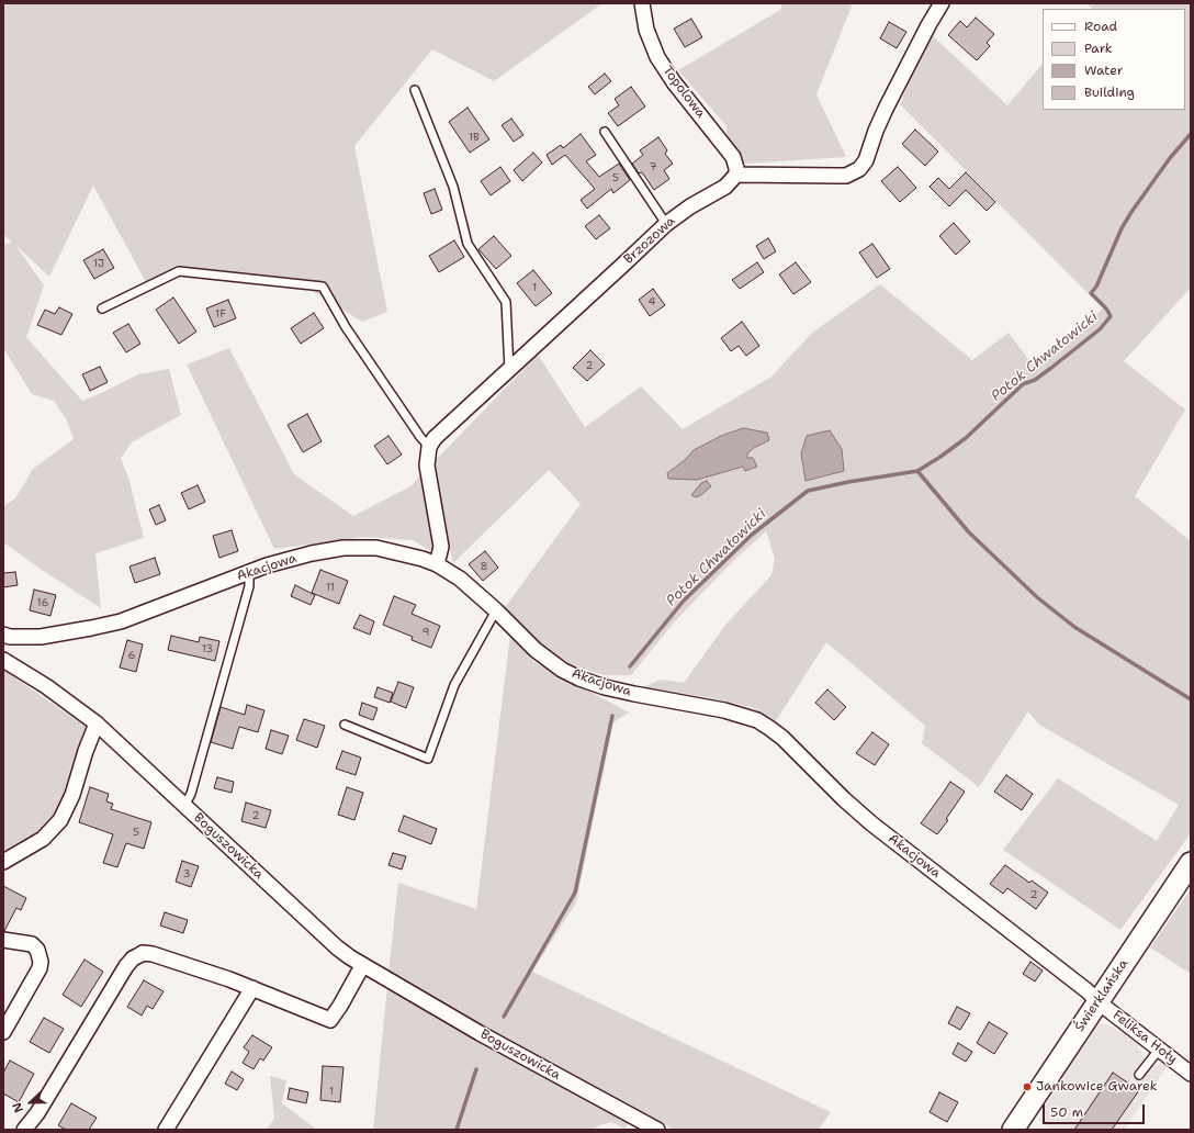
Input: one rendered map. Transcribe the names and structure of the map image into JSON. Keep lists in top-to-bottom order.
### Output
{
  "streets": {
    "main road": ["Świerklańska"],
    "street": [
      "Topolowa",
      "Brzozowa",
      "Akacjowa",
      "Boguszowicka",
      "Feliksa Hoły"
    ]
  },
  "crossings": [
    ["Topolowa", "Brzozowa"],
    ["Akacjowa", "Świerklańska"],
    ["Akacjowa", "Feliksa Hoły"],
    ["Świerklańska", "Feliksa Hoły"]
  ],
  "water": ["Potok Chwałowicki"],
  "places": ["Jankowice Gwarek"],
  "house_numbers": [
    "1B",
    "7",
    "5",
    "1J",
    "1",
    "4",
    "1F",
    "2",
    "8",
    "11",
    "16",
    "9",
    "13",
    "6",
    "2",
    "5",
    "3",
    "2",
    "1"
  ],
  "legend": [
    "Road",
    "Park",
    "Water",
    "Building"
  ],
  "scale_bar": "50 m",
  "north": "left"
}
